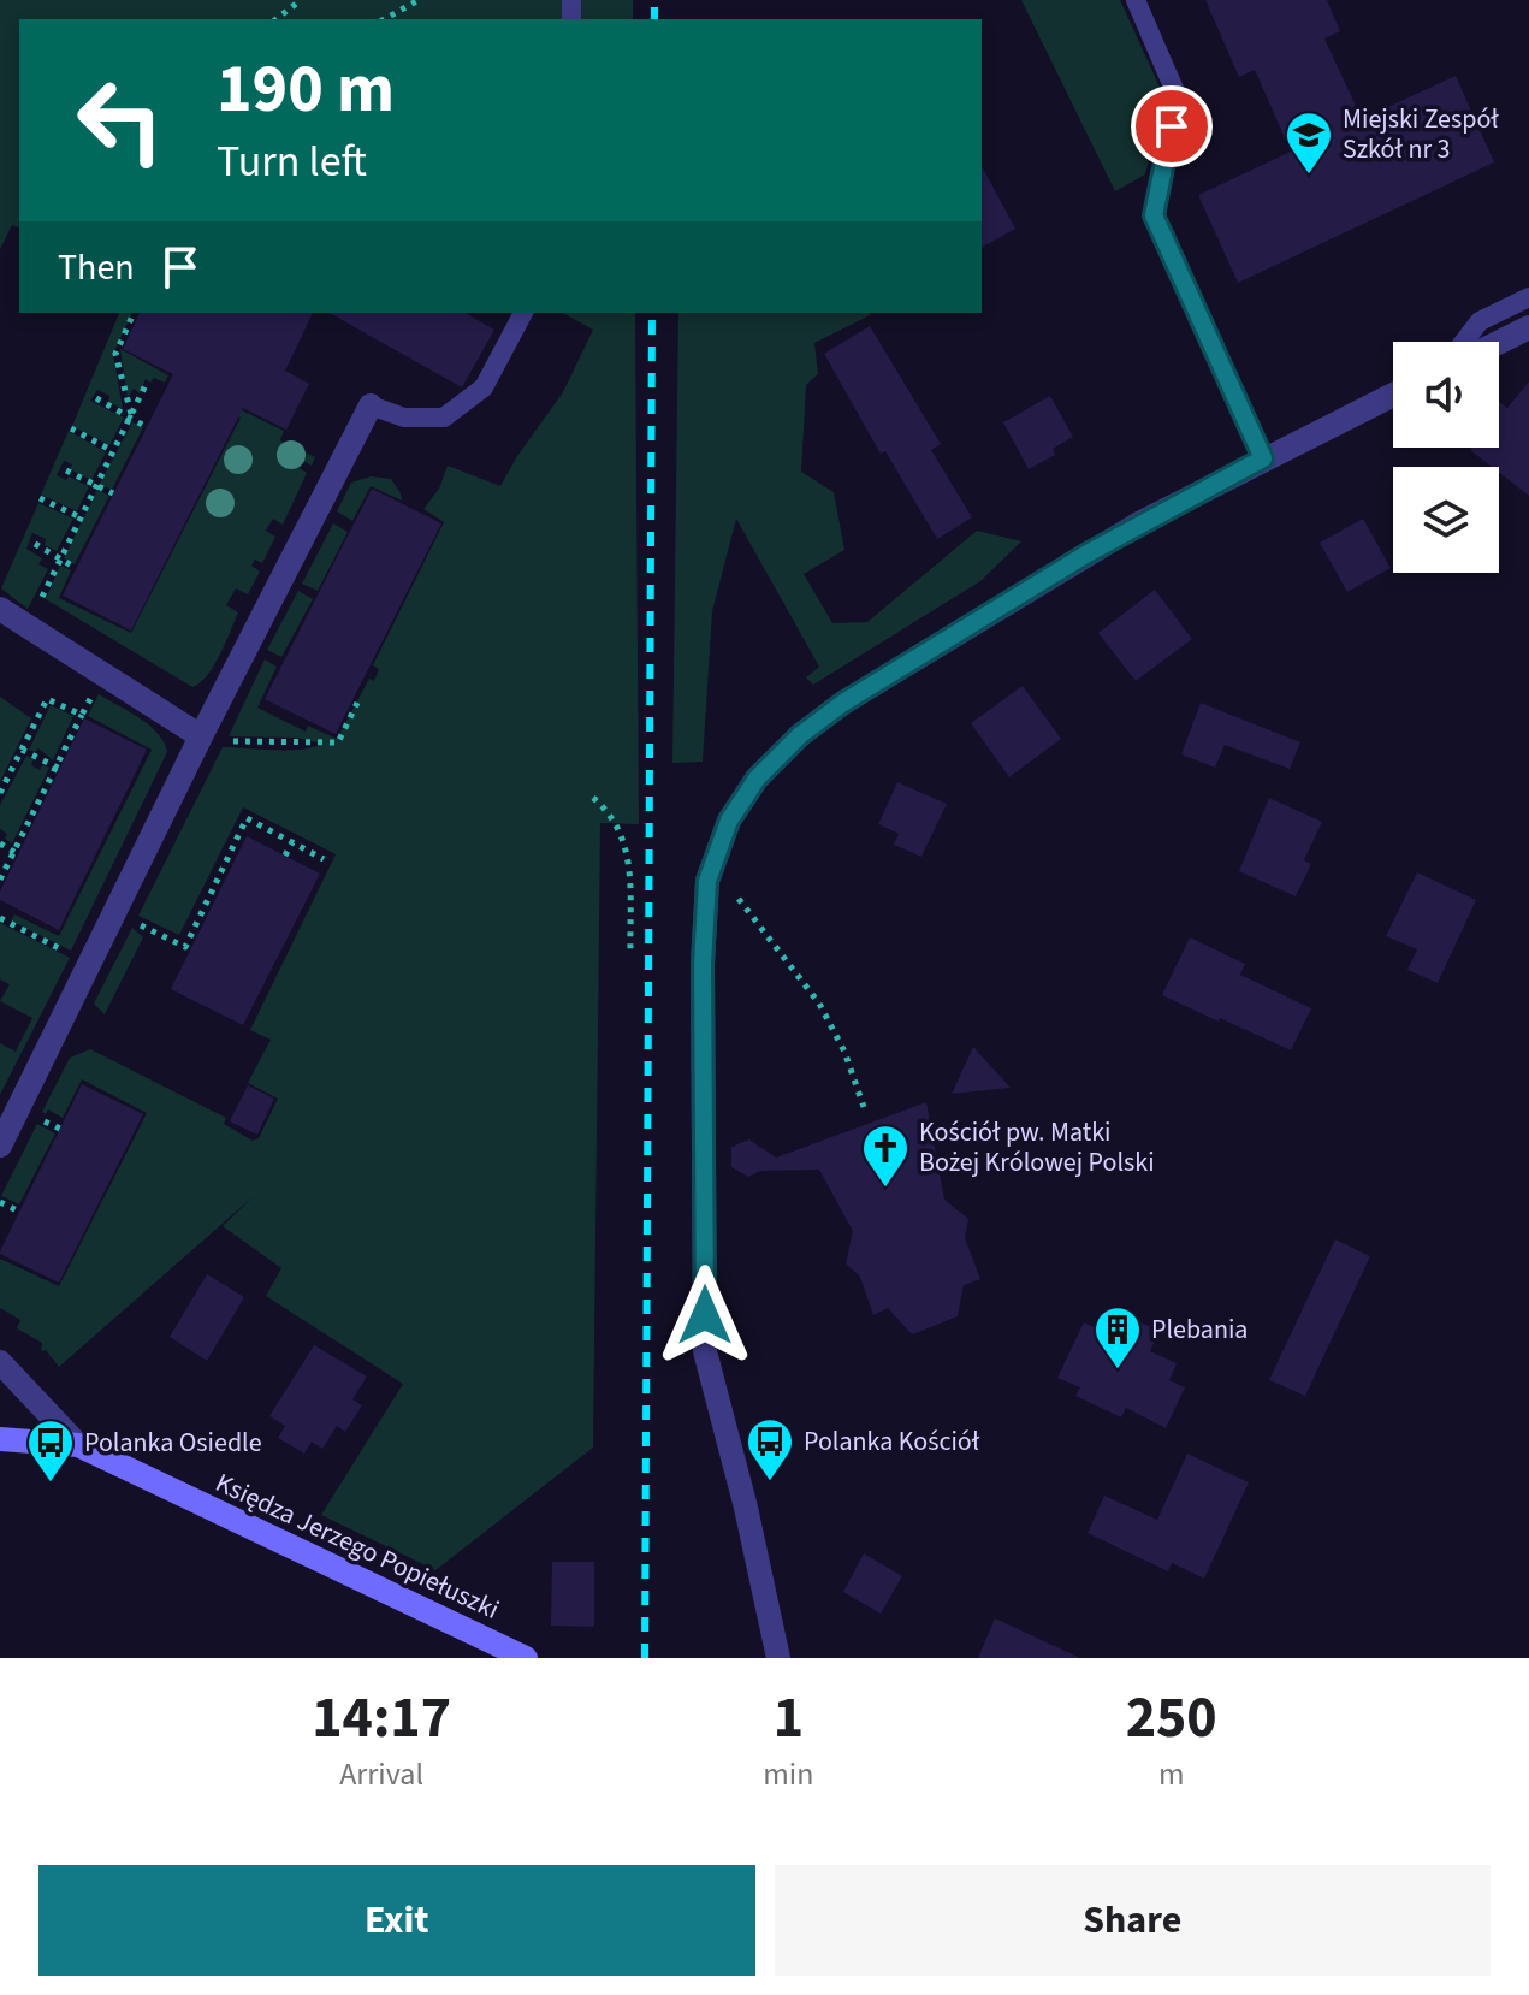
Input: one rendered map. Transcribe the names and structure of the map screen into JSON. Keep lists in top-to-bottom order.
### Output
{
  "streets": {
    "street": ["Księdza Jerzego Popiełuszki"]
  },
  "places": {
    "school or university": ["Miejski Zespół Szkół nr 3"],
    "church": ["Kościół pw. Matki Bożej Królowej Polski"],
    "building": ["Plebania"],
    "bus stop": ["Polanka Kościół", "Polanka Osiedle"]
  },
  "page": {
    "turn": ["190 m", "Turn left"],
    "then": "Then",
    "eta": [
      "14:17",
      "Arrival",
      "1",
      "min",
      "250",
      "m"
    ],
    "buttons": ["Exit", "Share"]
  }
}
